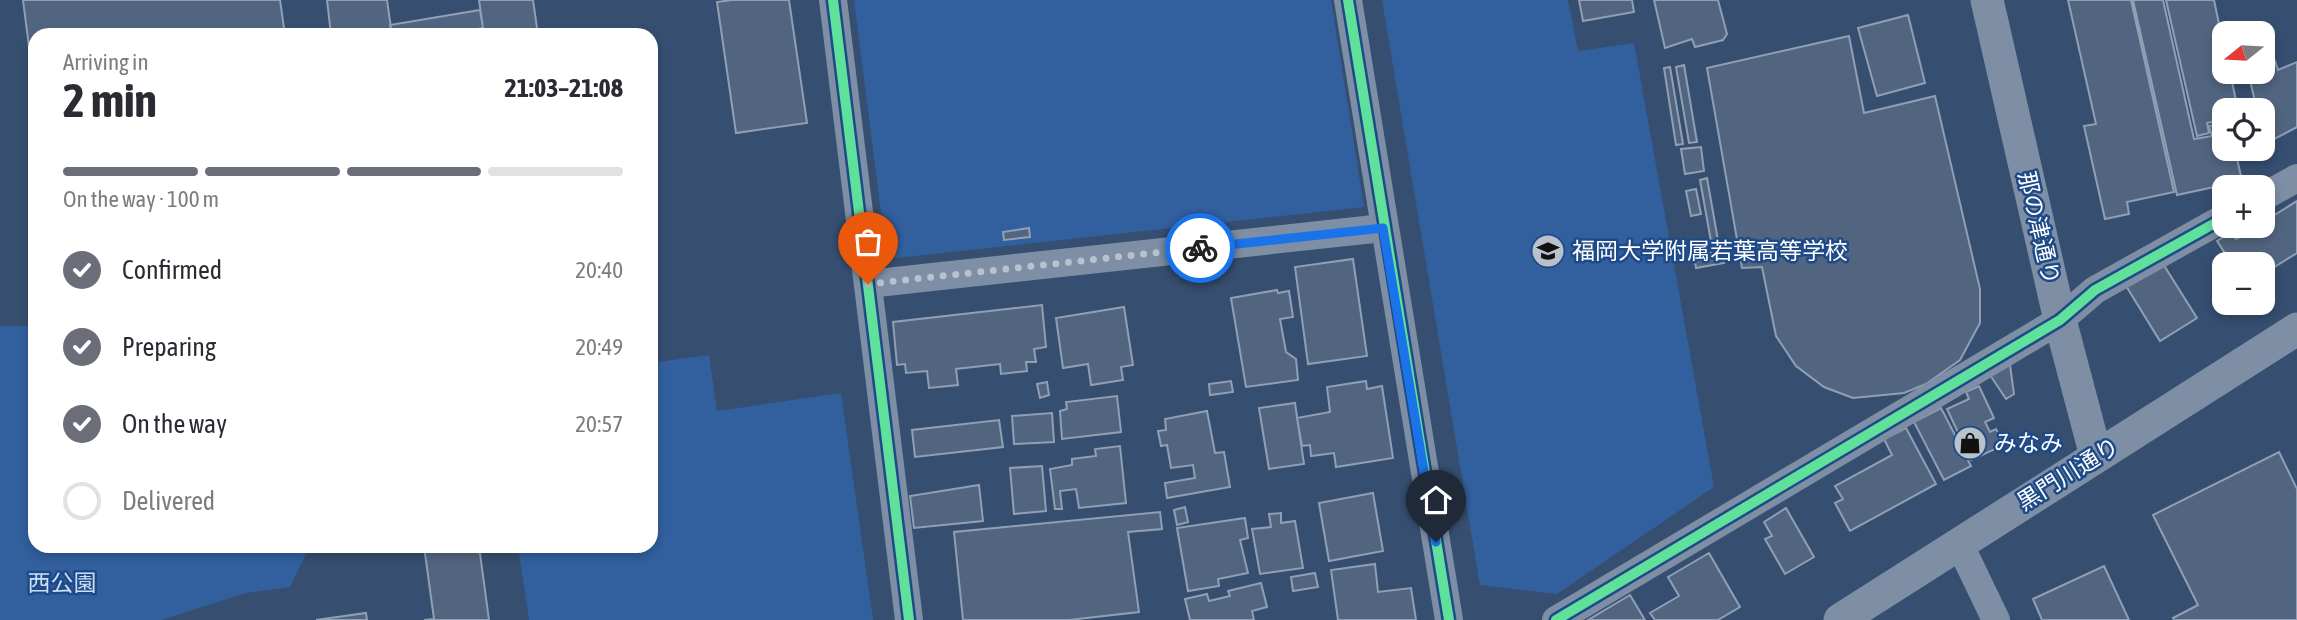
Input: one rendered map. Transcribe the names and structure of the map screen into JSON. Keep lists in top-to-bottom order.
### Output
{
  "streets": {
    "street": ["那の津通り", "黒門川通り"]
  },
  "crossings": [
    ["那の津通り", "黒門川通り"]
  ],
  "parks": ["西公園"],
  "places": {
    "school or university": ["福岡大学附属若葉高等学校"],
    "shop": ["みなみ"]
  },
  "north": "left",
  "page": {
    "map_buttons": ["+", "−"],
    "heading": ["2 min", "Arriving in", "21:03–21:08"],
    "bar": "On the way · 100 m",
    "list": [
      ["Confirmed", "20:40"],
      ["Preparing", "20:49"],
      ["On the way", "20:57"],
      "Delivered"
    ]
  }
}
